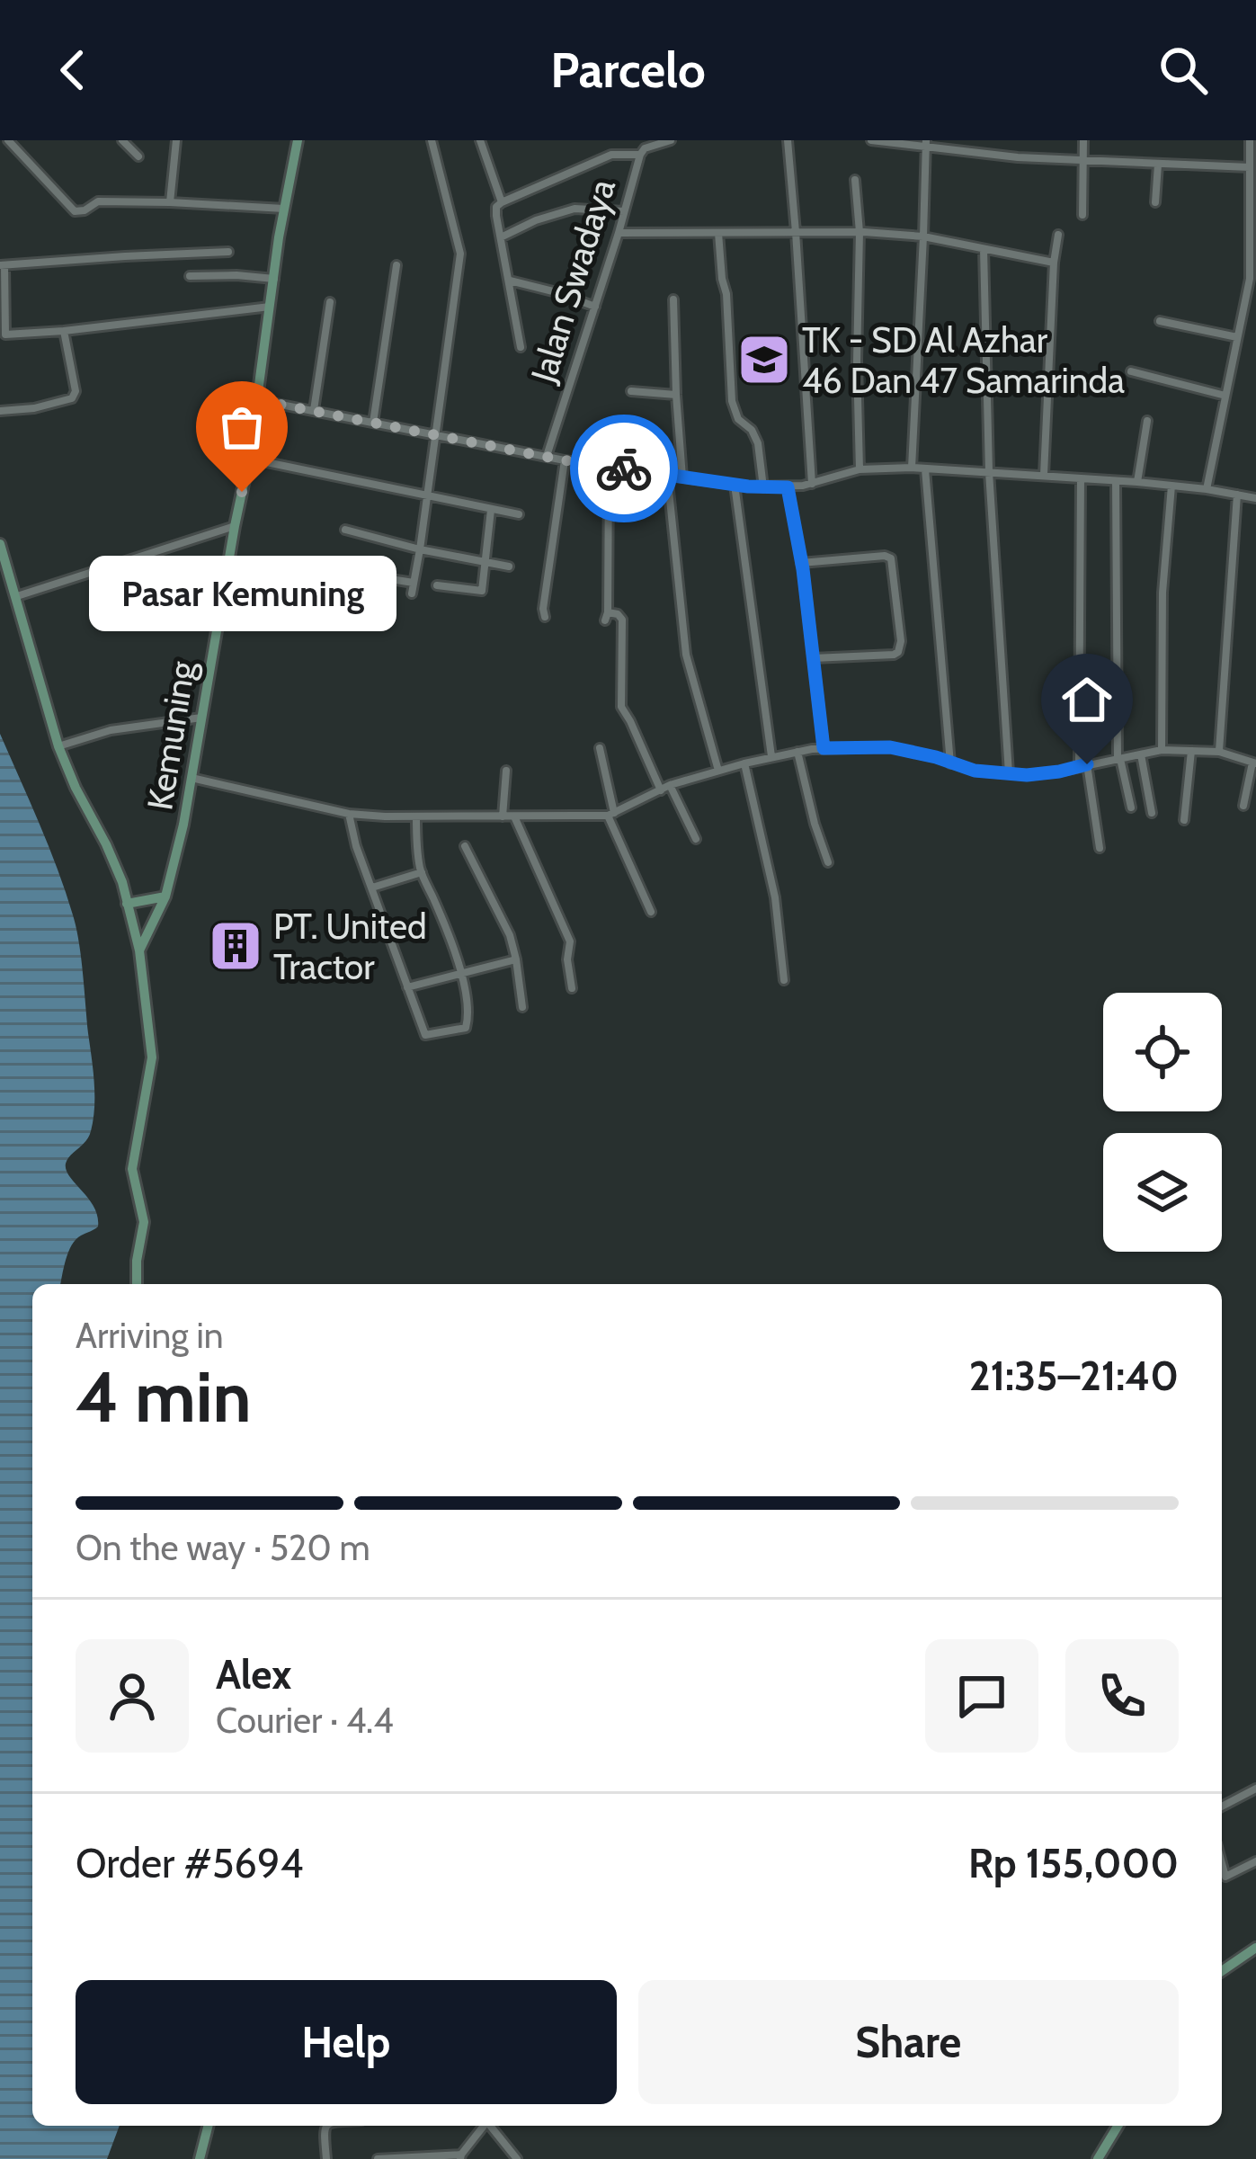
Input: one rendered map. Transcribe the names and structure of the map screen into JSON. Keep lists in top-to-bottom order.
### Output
{
  "streets": {
    "main road": ["Kemuning"],
    "street": ["Jalan Swadaya"]
  },
  "places": {
    "school or university": ["TK - SD Al Azhar 46 Dan 47 Samarinda"],
    "other": ["Pasar Kemuning"],
    "building": ["PT. United Tractor"]
  },
  "page": {
    "header": "Parcelo",
    "bubble": "Pasar Kemuning",
    "heading": ["4 min", "Arriving in", "21:35–21:40"],
    "panel": [
      "Alex",
      "Courier · 4.4",
      "Order #5694",
      "Rp 155,000"
    ],
    "bar": "On the way · 520 m",
    "buttons": ["Help", "Share"]
  }
}
